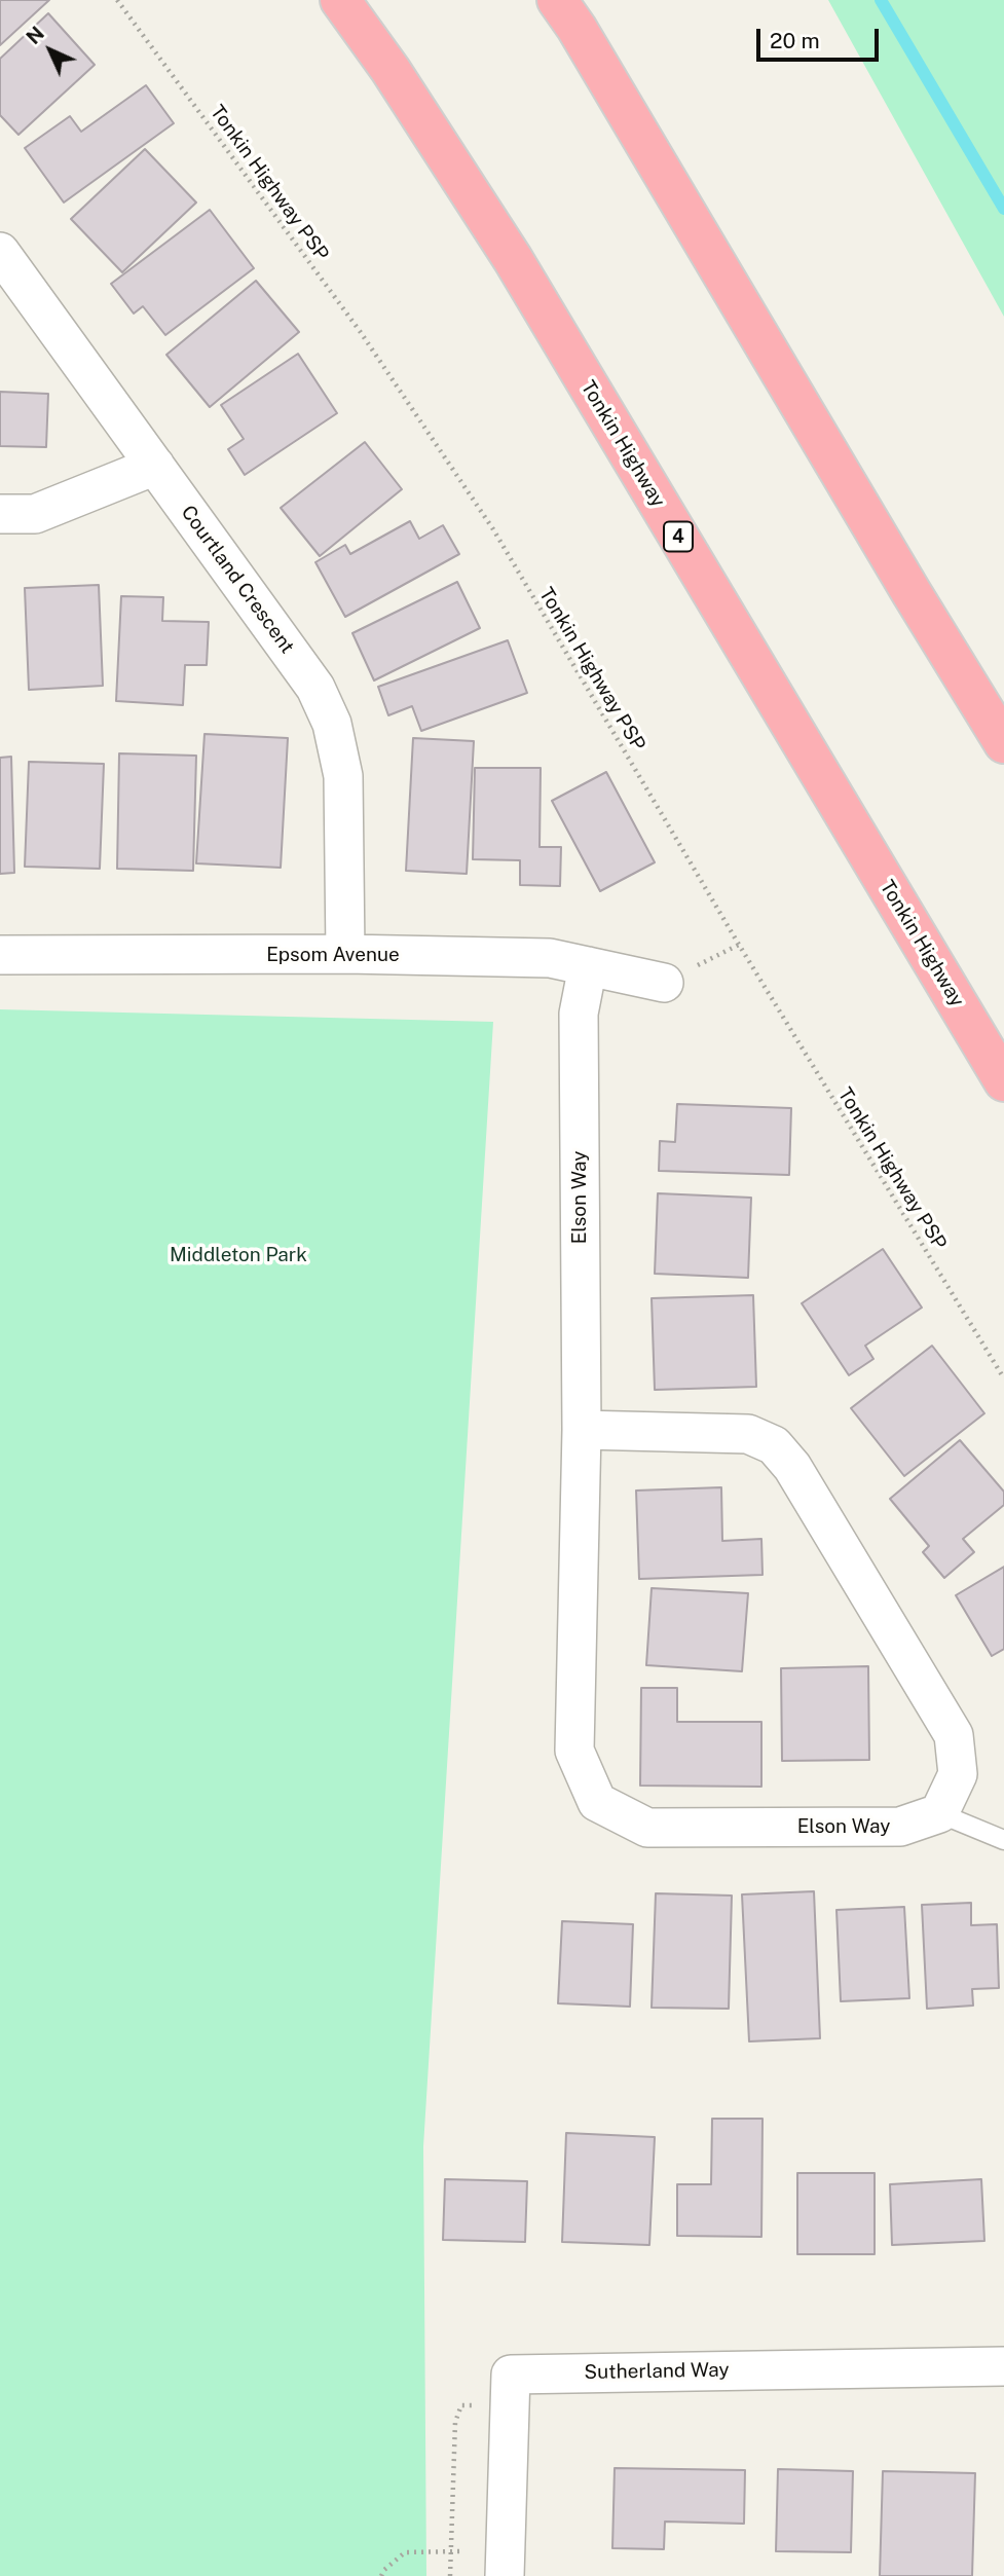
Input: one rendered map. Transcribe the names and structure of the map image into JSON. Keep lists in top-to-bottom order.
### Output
{
  "streets": {
    "highway": ["Tonkin Highway", "4"],
    "street": [
      "Courtland Crescent",
      "Epsom Avenue",
      "Elson Way",
      "Sutherland Way"
    ],
    "path": ["Tonkin Highway PSP"]
  },
  "crossings": [
    ["Courtland Crescent", "Epsom Avenue"],
    ["Epsom Avenue", "Elson Way"]
  ],
  "parks": ["Middleton Park"],
  "scale_bar": "20 m",
  "north": "top left"
}
